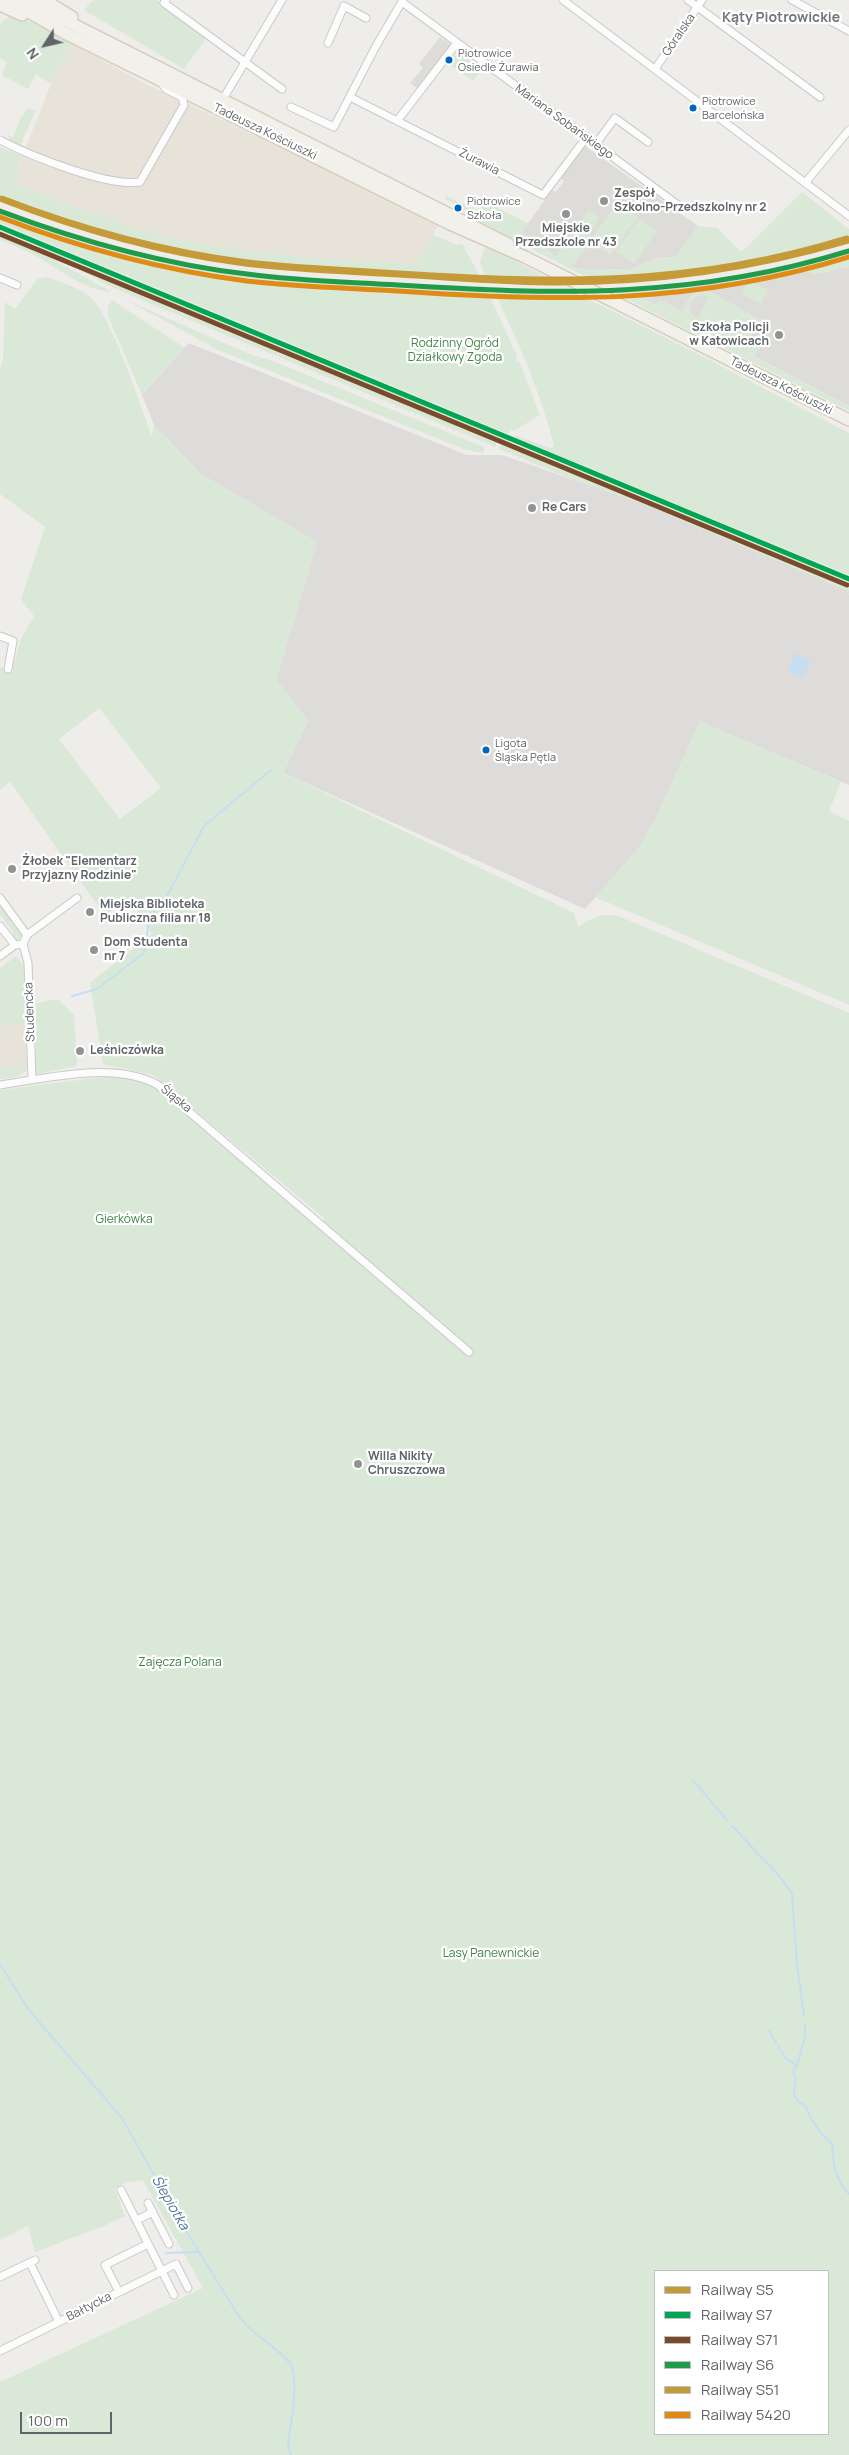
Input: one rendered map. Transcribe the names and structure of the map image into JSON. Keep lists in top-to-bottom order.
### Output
{
  "streets": {
    "main road": ["Tadeusza Kościuszki"],
    "street": [
      "Góralska",
      "Mariana Sobańskiego",
      "Żurawia",
      "Studencka",
      "Śląska",
      "Bałtycka"
    ]
  },
  "crossings": [
    ["Mariana Sobańskiego", "Żurawia"],
    ["Studencka", "Śląska"]
  ],
  "districts": ["Kąty Piotrowickie"],
  "water": ["Ślepiotka"],
  "parks": [
    "Rodzinny Ogród Działkowy Zgoda",
    "Gierkówka",
    "Zajęcza Polana",
    "Lasy Panewnickie"
  ],
  "places": [
    "Piotrowice Osiedle Żurawia",
    "Piotrowice Barcelońska",
    "Zespół Szkolno-Przedszkolny nr 2",
    "Piotrowice Szkoła",
    "Miejskie Przedszkole nr 43",
    "Szkoła Policji w Katowicach",
    "Re Cars",
    "Ligota Śląska Pętla",
    "Żłobek \"Elementarz Przyjazny Rodzinie\"",
    "Miejska Biblioteka Publiczna filia nr 18",
    "Dom Studenta nr 7",
    "Leśniczówka",
    "Willa Nikity Chruszczowa"
  ],
  "lines": [
    "rail line S51",
    "rail line S5",
    "rail line S6",
    "rail line 5420",
    "rail line S7",
    "rail line S71"
  ],
  "legend": [
    "Railway S5",
    "Railway S7",
    "Railway S71",
    "Railway S6",
    "Railway S51",
    "Railway 5420"
  ],
  "scale_bar": "100 m",
  "north": "bottom left"
}
